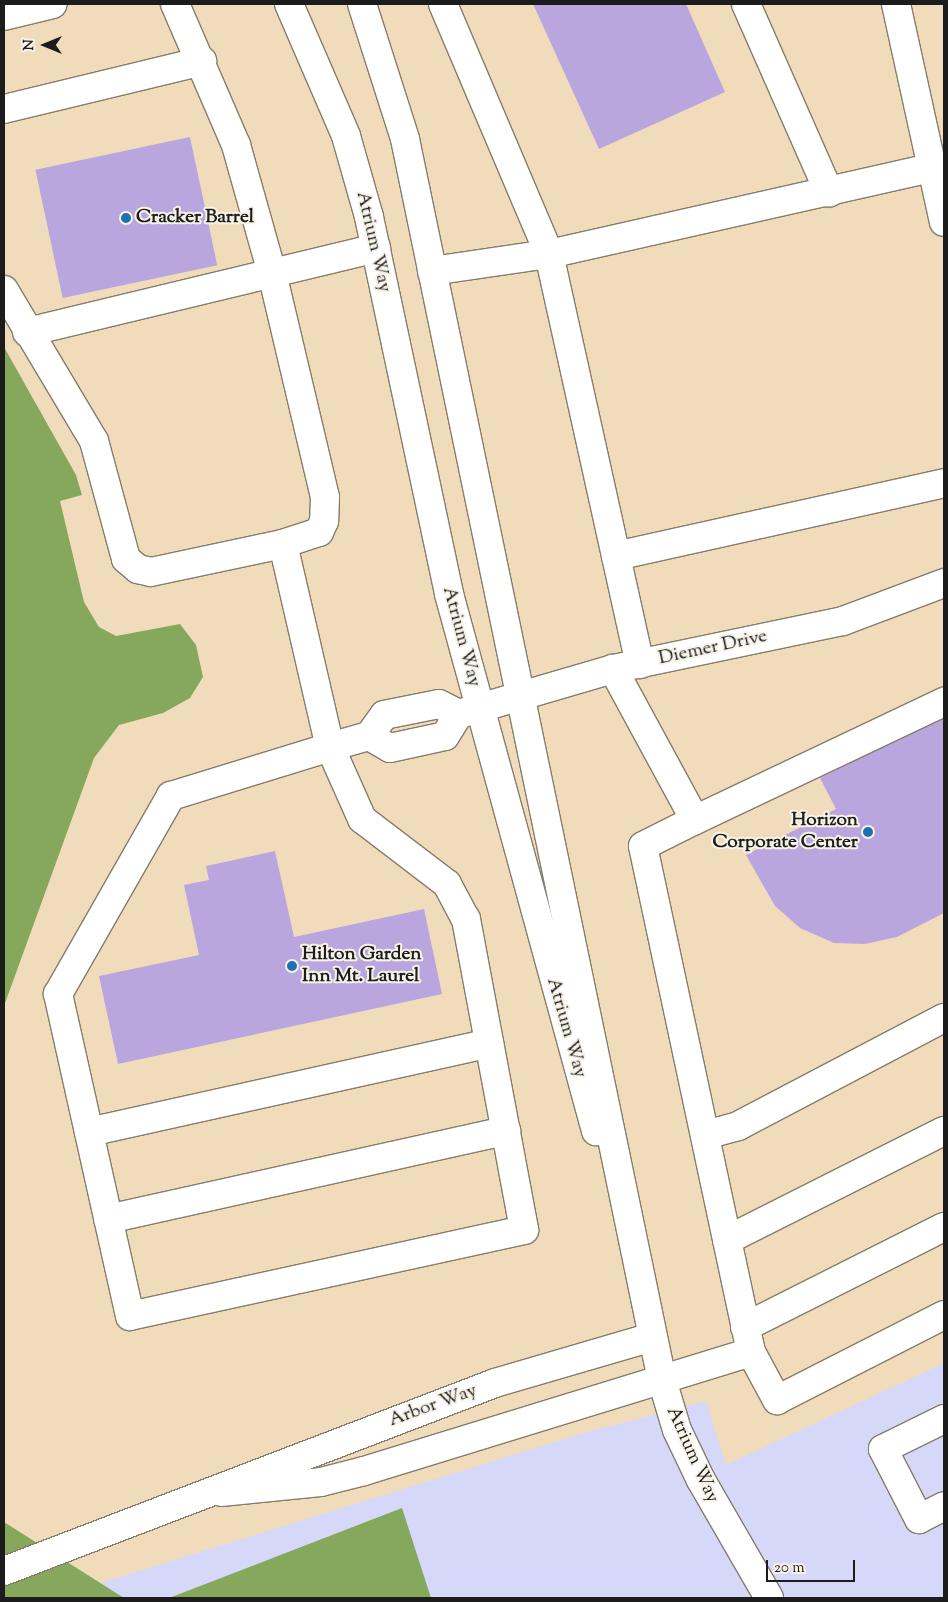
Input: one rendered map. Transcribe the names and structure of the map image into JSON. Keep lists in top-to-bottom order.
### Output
{
  "streets": {
    "street": ["Atrium Way", "Diemer Drive", "Arbor Way"]
  },
  "crossings": [
    ["Atrium Way", "Diemer Drive"],
    ["Atrium Way", "Arbor Way"]
  ],
  "places": ["Cracker Barrel", "Horizon Corporate Center", "Hilton Garden Inn Mt. Laurel"],
  "scale_bar": "20 m",
  "north": "left"
}
